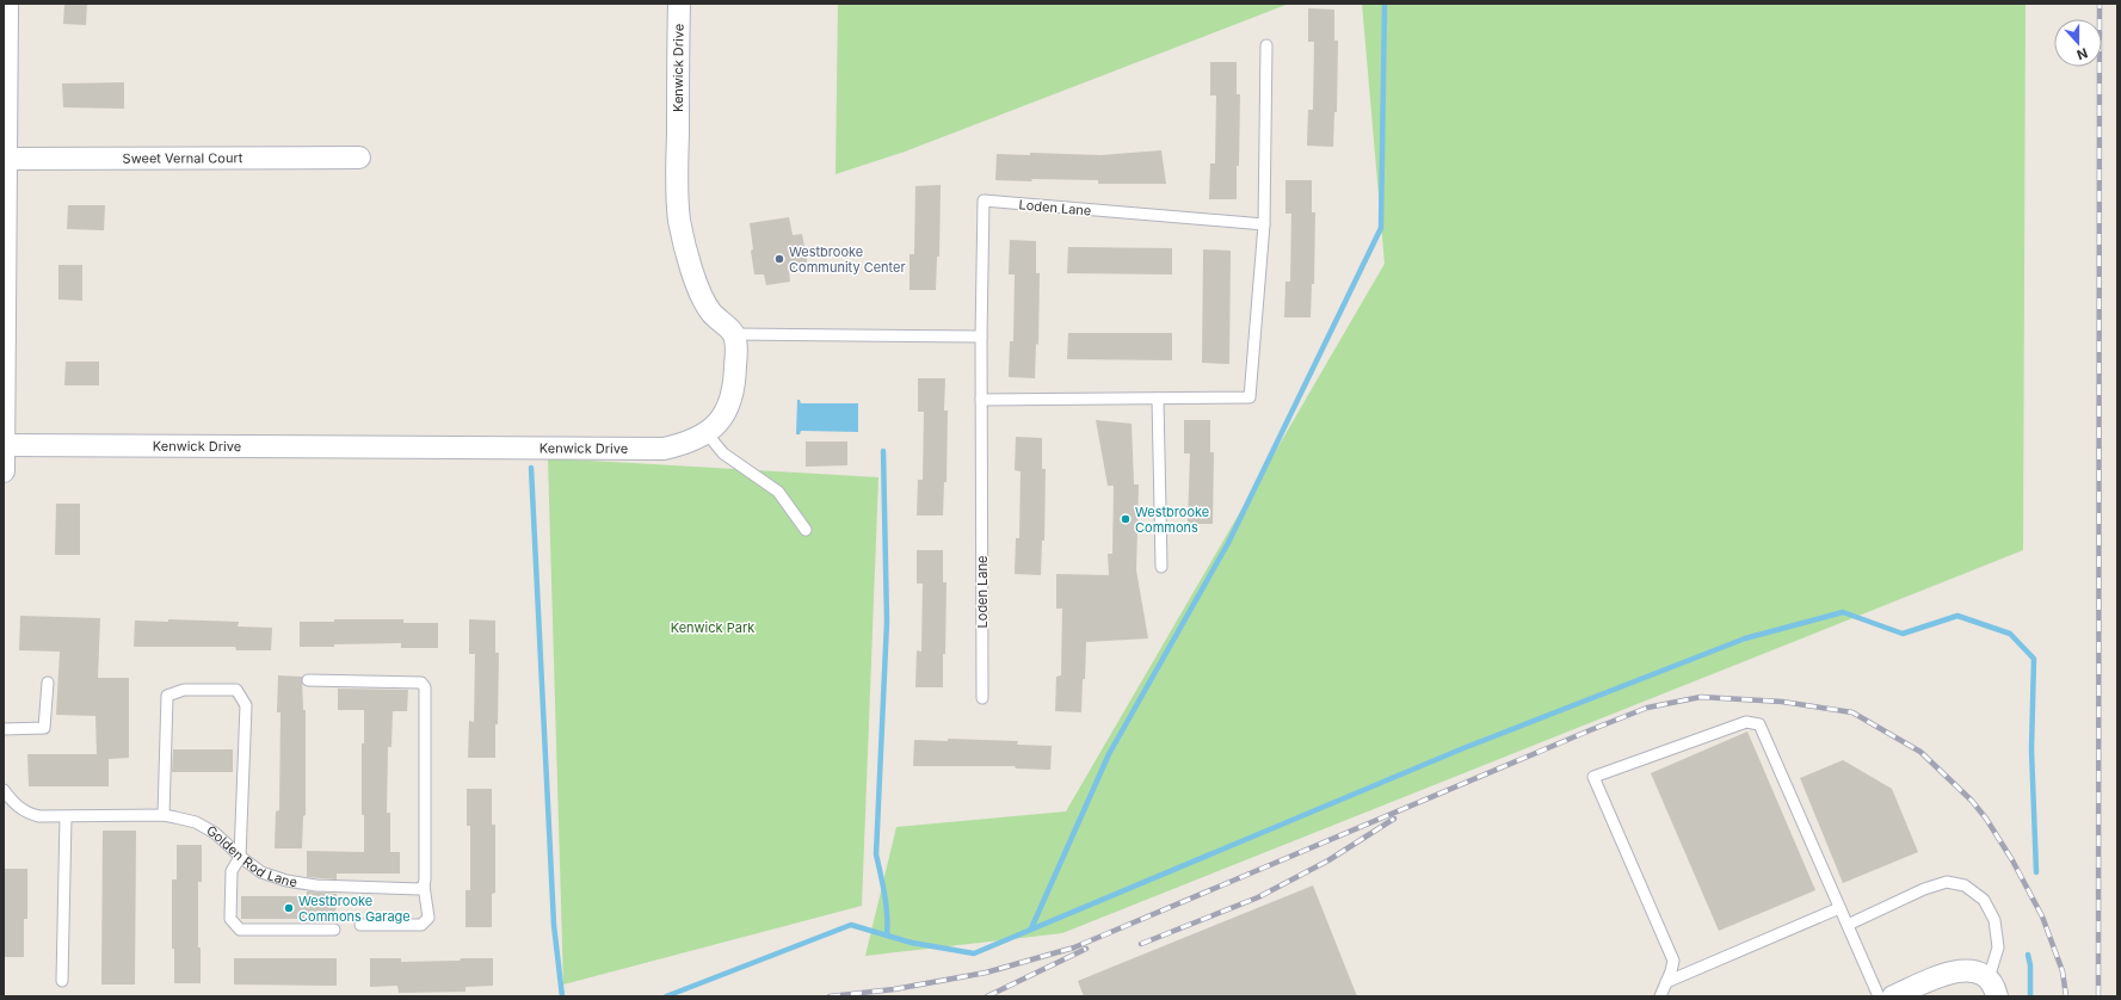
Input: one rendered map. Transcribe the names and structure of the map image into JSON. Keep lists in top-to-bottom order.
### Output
{
  "streets": {
    "street": ["Kenwick Drive", "Sweet Vernal Court"],
    "lane": ["Loden Lane", "Golden Rod Lane"]
  },
  "parks": ["Kenwick Park"],
  "places": ["Westbrooke Community Center", "Westbrooke Commons", "Westbrooke Commons Garage"],
  "north": "bottom"
}
